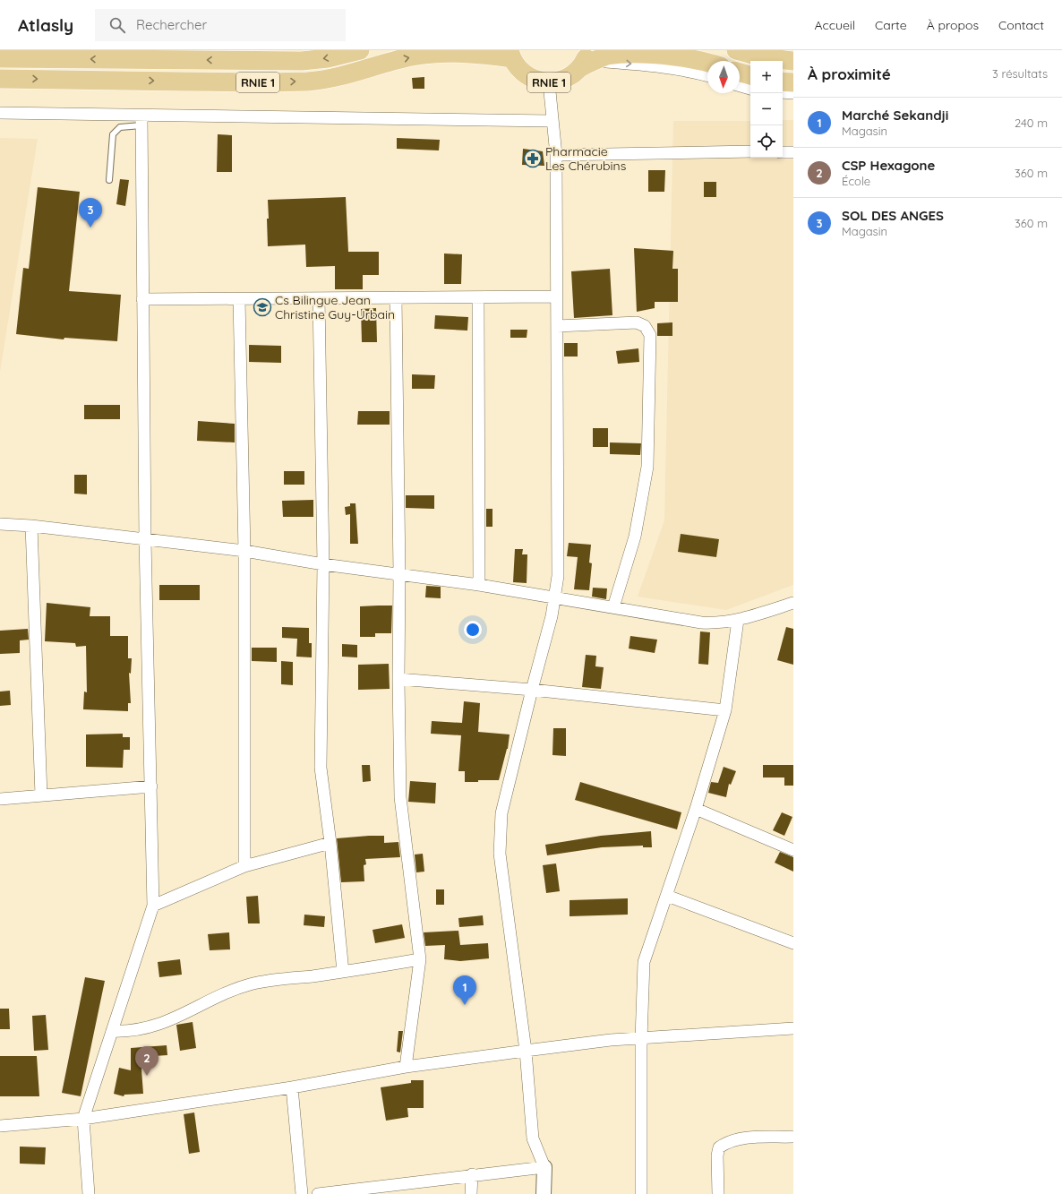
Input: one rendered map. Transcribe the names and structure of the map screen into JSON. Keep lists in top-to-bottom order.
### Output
{
  "streets": {
    "highway": ["RNIE 1"]
  },
  "places": {
    "pharmacy": ["Pharmacie Les Chérubins"],
    "school or university": ["Cs Bilingue Jean Christine Guy-Urbain"]
  },
  "north": "bottom",
  "page": {
    "header": "Atlasly",
    "search": "Rechercher",
    "nav": [
      "Accueil",
      "Carte",
      "À propos",
      "Contact"
    ],
    "heading": ["À proximité", "3 résultats"],
    "map_buttons": ["+", "−"],
    "list": [
      {
        "mark": "1",
        "name": "Marché Sekandji",
        "note": "Magasin",
        "value": "240 m"
      },
      {
        "mark": "2",
        "name": "CSP Hexagone",
        "note": "École",
        "value": "360 m"
      },
      {
        "mark": "3",
        "name": "SOL DES ANGES",
        "note": "Magasin",
        "value": "360 m"
      }
    ],
    "pins": ["3", "1", "2"]
  }
}
